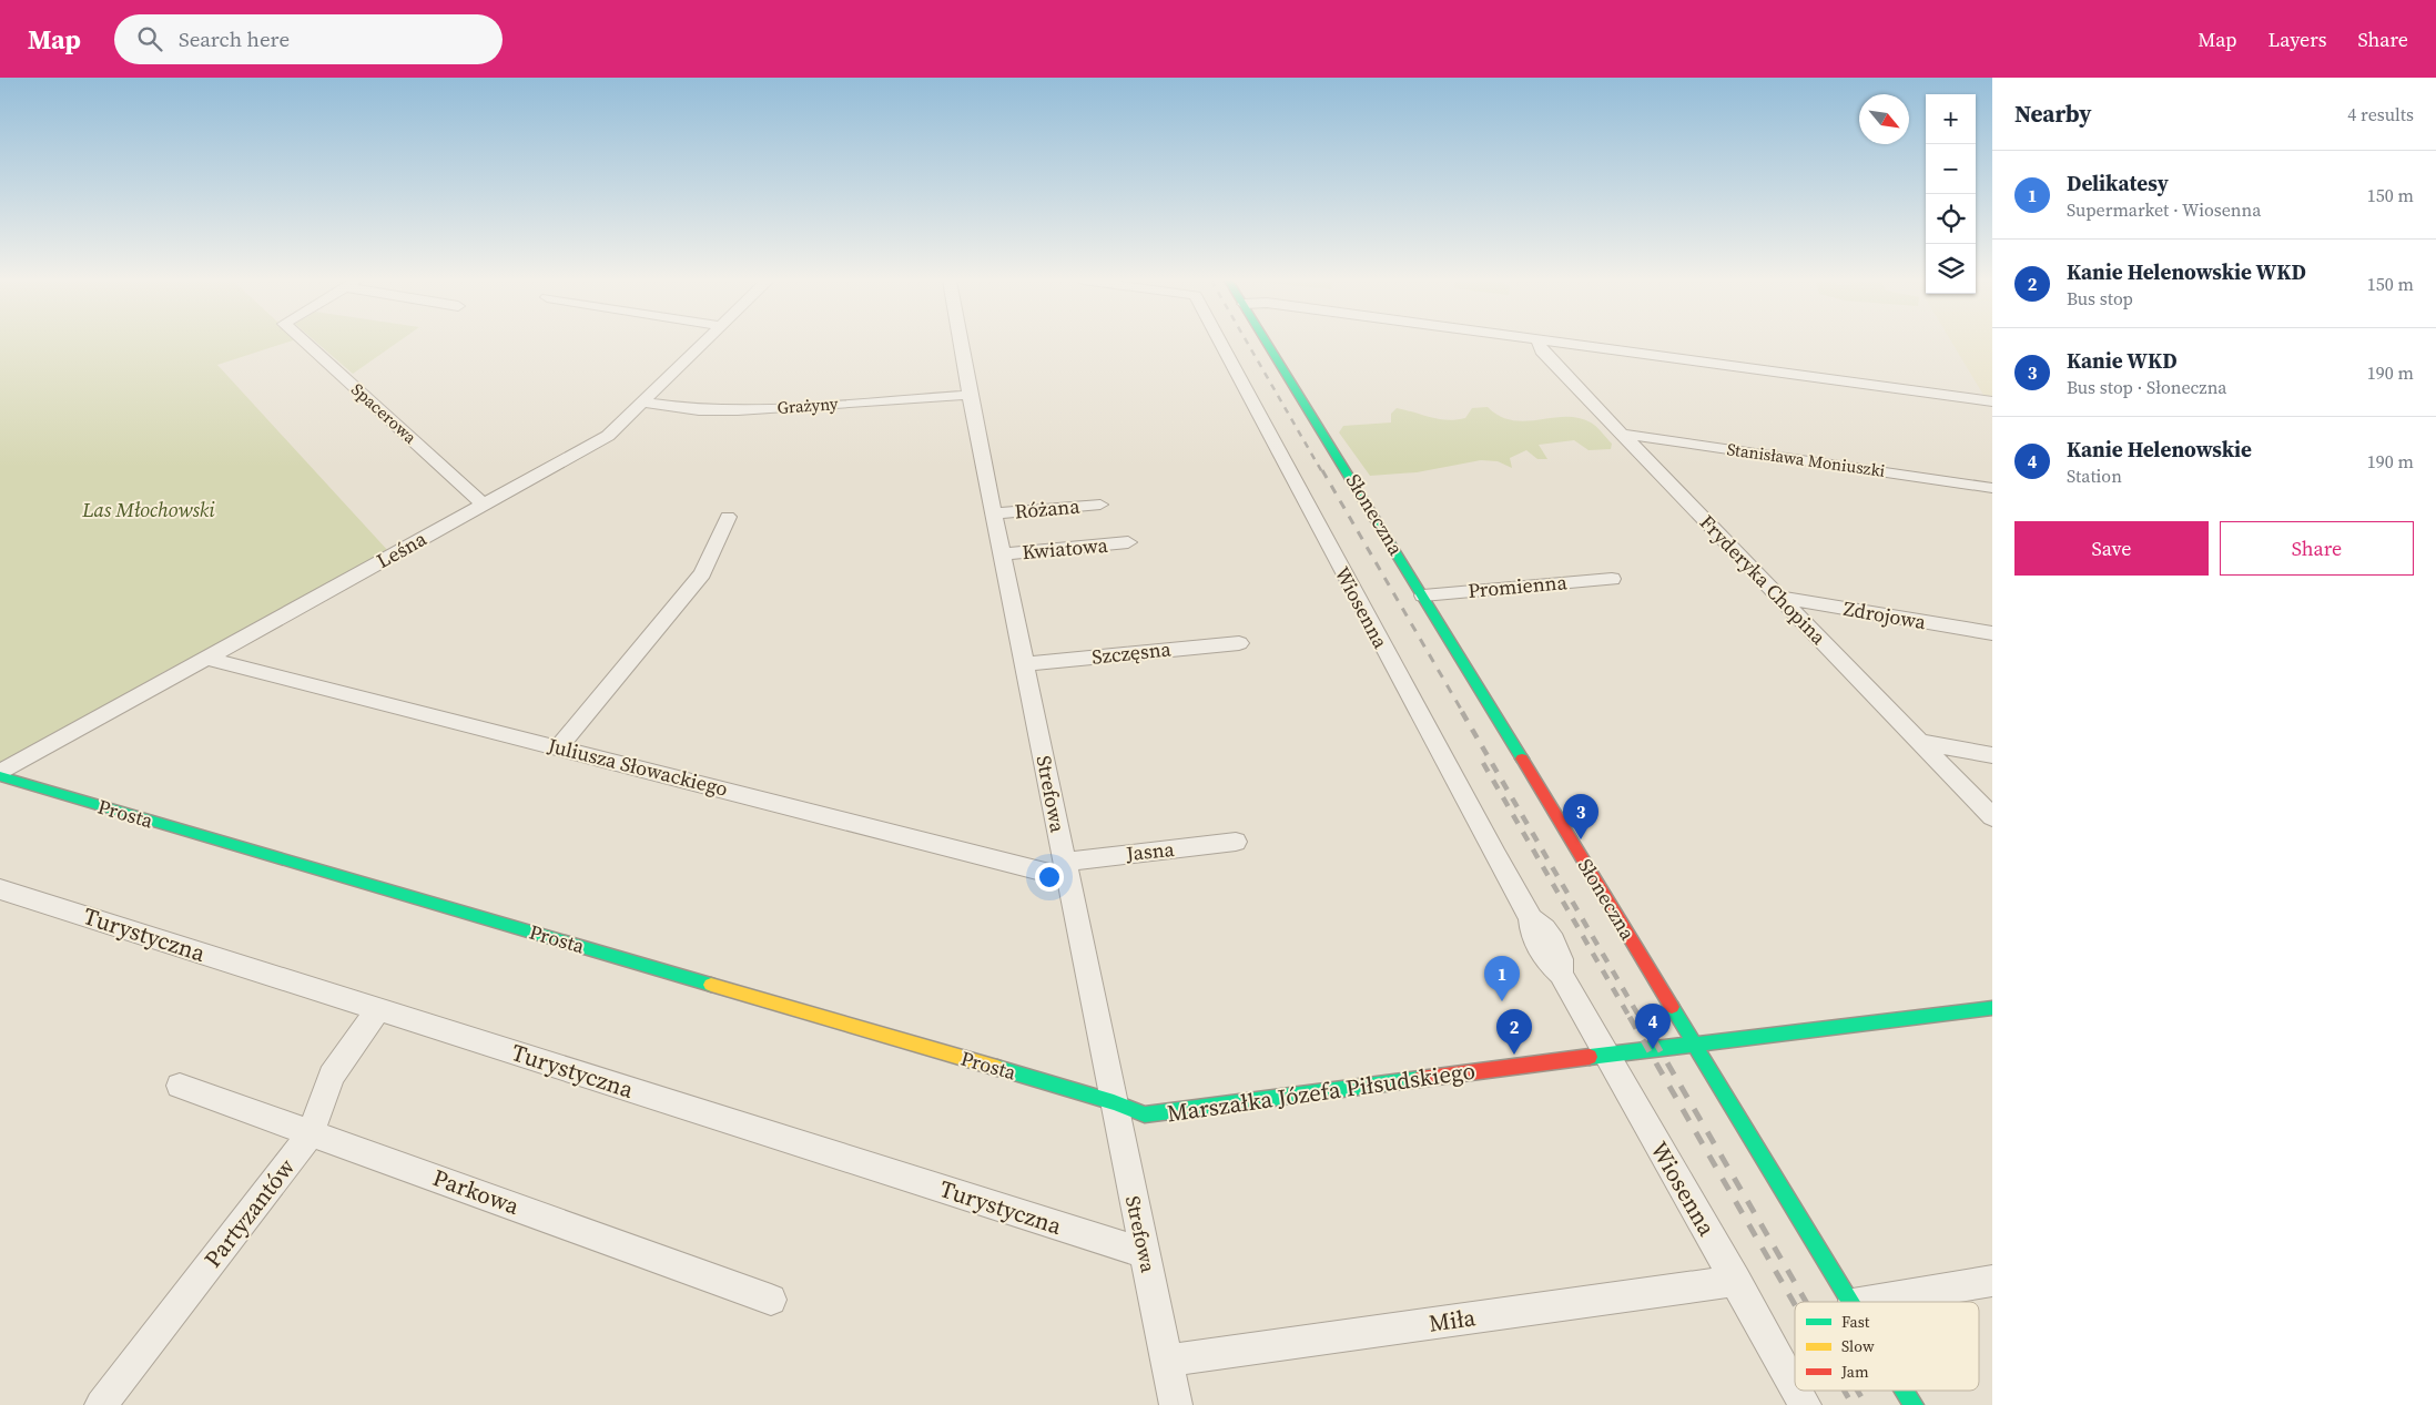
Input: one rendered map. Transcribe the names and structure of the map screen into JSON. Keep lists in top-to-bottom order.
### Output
{
  "streets": {
    "street": [
      "Grażyny",
      "Spacerowa",
      "Stanisława Moniuszki",
      "Różana",
      "Słoneczna",
      "Kwiatowa",
      "Leśna",
      "Fryderyka Chopina",
      "Promienna",
      "Wiosenna",
      "Zdrojowa",
      "Szczęsna",
      "Juliusza Słowackiego",
      "Strefowa",
      "Prosta",
      "Jasna",
      "Turystyczna",
      "Marszałka Józefa Piłsudskiego",
      "Parkowa",
      "Partyzantów",
      "Miła"
    ]
  },
  "crossings": [
    ["Grażyny", "Leśna"],
    ["Grażyny", "Strefowa"],
    ["Spacerowa", "Leśna"],
    ["Stanisława Moniuszki", "Fryderyka Chopina"],
    ["Różana", "Strefowa"],
    ["Słoneczna", "Promienna"],
    ["Słoneczna", "Marszałka Józefa Piłsudskiego"],
    ["Kwiatowa", "Strefowa"],
    ["Leśna", "Juliusza Słowackiego"],
    ["Leśna", "Prosta"],
    ["Fryderyka Chopina", "Zdrojowa"],
    ["Wiosenna", "Marszałka Józefa Piłsudskiego"],
    ["Wiosenna", "Miła"],
    ["Szczęsna", "Strefowa"],
    ["Juliusza Słowackiego", "Strefowa"],
    ["Juliusza Słowackiego", "Jasna"],
    ["Strefowa", "Prosta"],
    ["Strefowa", "Jasna"],
    ["Strefowa", "Turystyczna"],
    ["Strefowa", "Marszałka Józefa Piłsudskiego"],
    ["Strefowa", "Miła"],
    ["Prosta", "Marszałka Józefa Piłsudskiego"],
    ["Turystyczna", "Partyzantów"],
    ["Parkowa", "Partyzantów"]
  ],
  "parks": ["Las Młochowski"],
  "legend": ["Fast", "Slow", "Jam"],
  "north": "bottom right",
  "page": {
    "header": "Map",
    "search": "Search here",
    "nav": ["Map", "Layers", "Share"],
    "heading": ["Nearby", "4 results"],
    "map_buttons": ["+", "−"],
    "list": [
      {
        "mark": "1",
        "name": "Delikatesy",
        "note": "Supermarket · Wiosenna",
        "value": "150 m"
      },
      {
        "mark": "2",
        "name": "Kanie Helenowskie WKD",
        "note": "Bus stop",
        "value": "150 m"
      },
      {
        "mark": "3",
        "name": "Kanie WKD",
        "note": "Bus stop · Słoneczna",
        "value": "190 m"
      },
      {
        "mark": "4",
        "name": "Kanie Helenowskie",
        "note": "Station",
        "value": "190 m"
      }
    ],
    "buttons": ["Save", "Share"],
    "pins": [
      "3",
      "1",
      "4",
      "2"
    ]
  }
}
